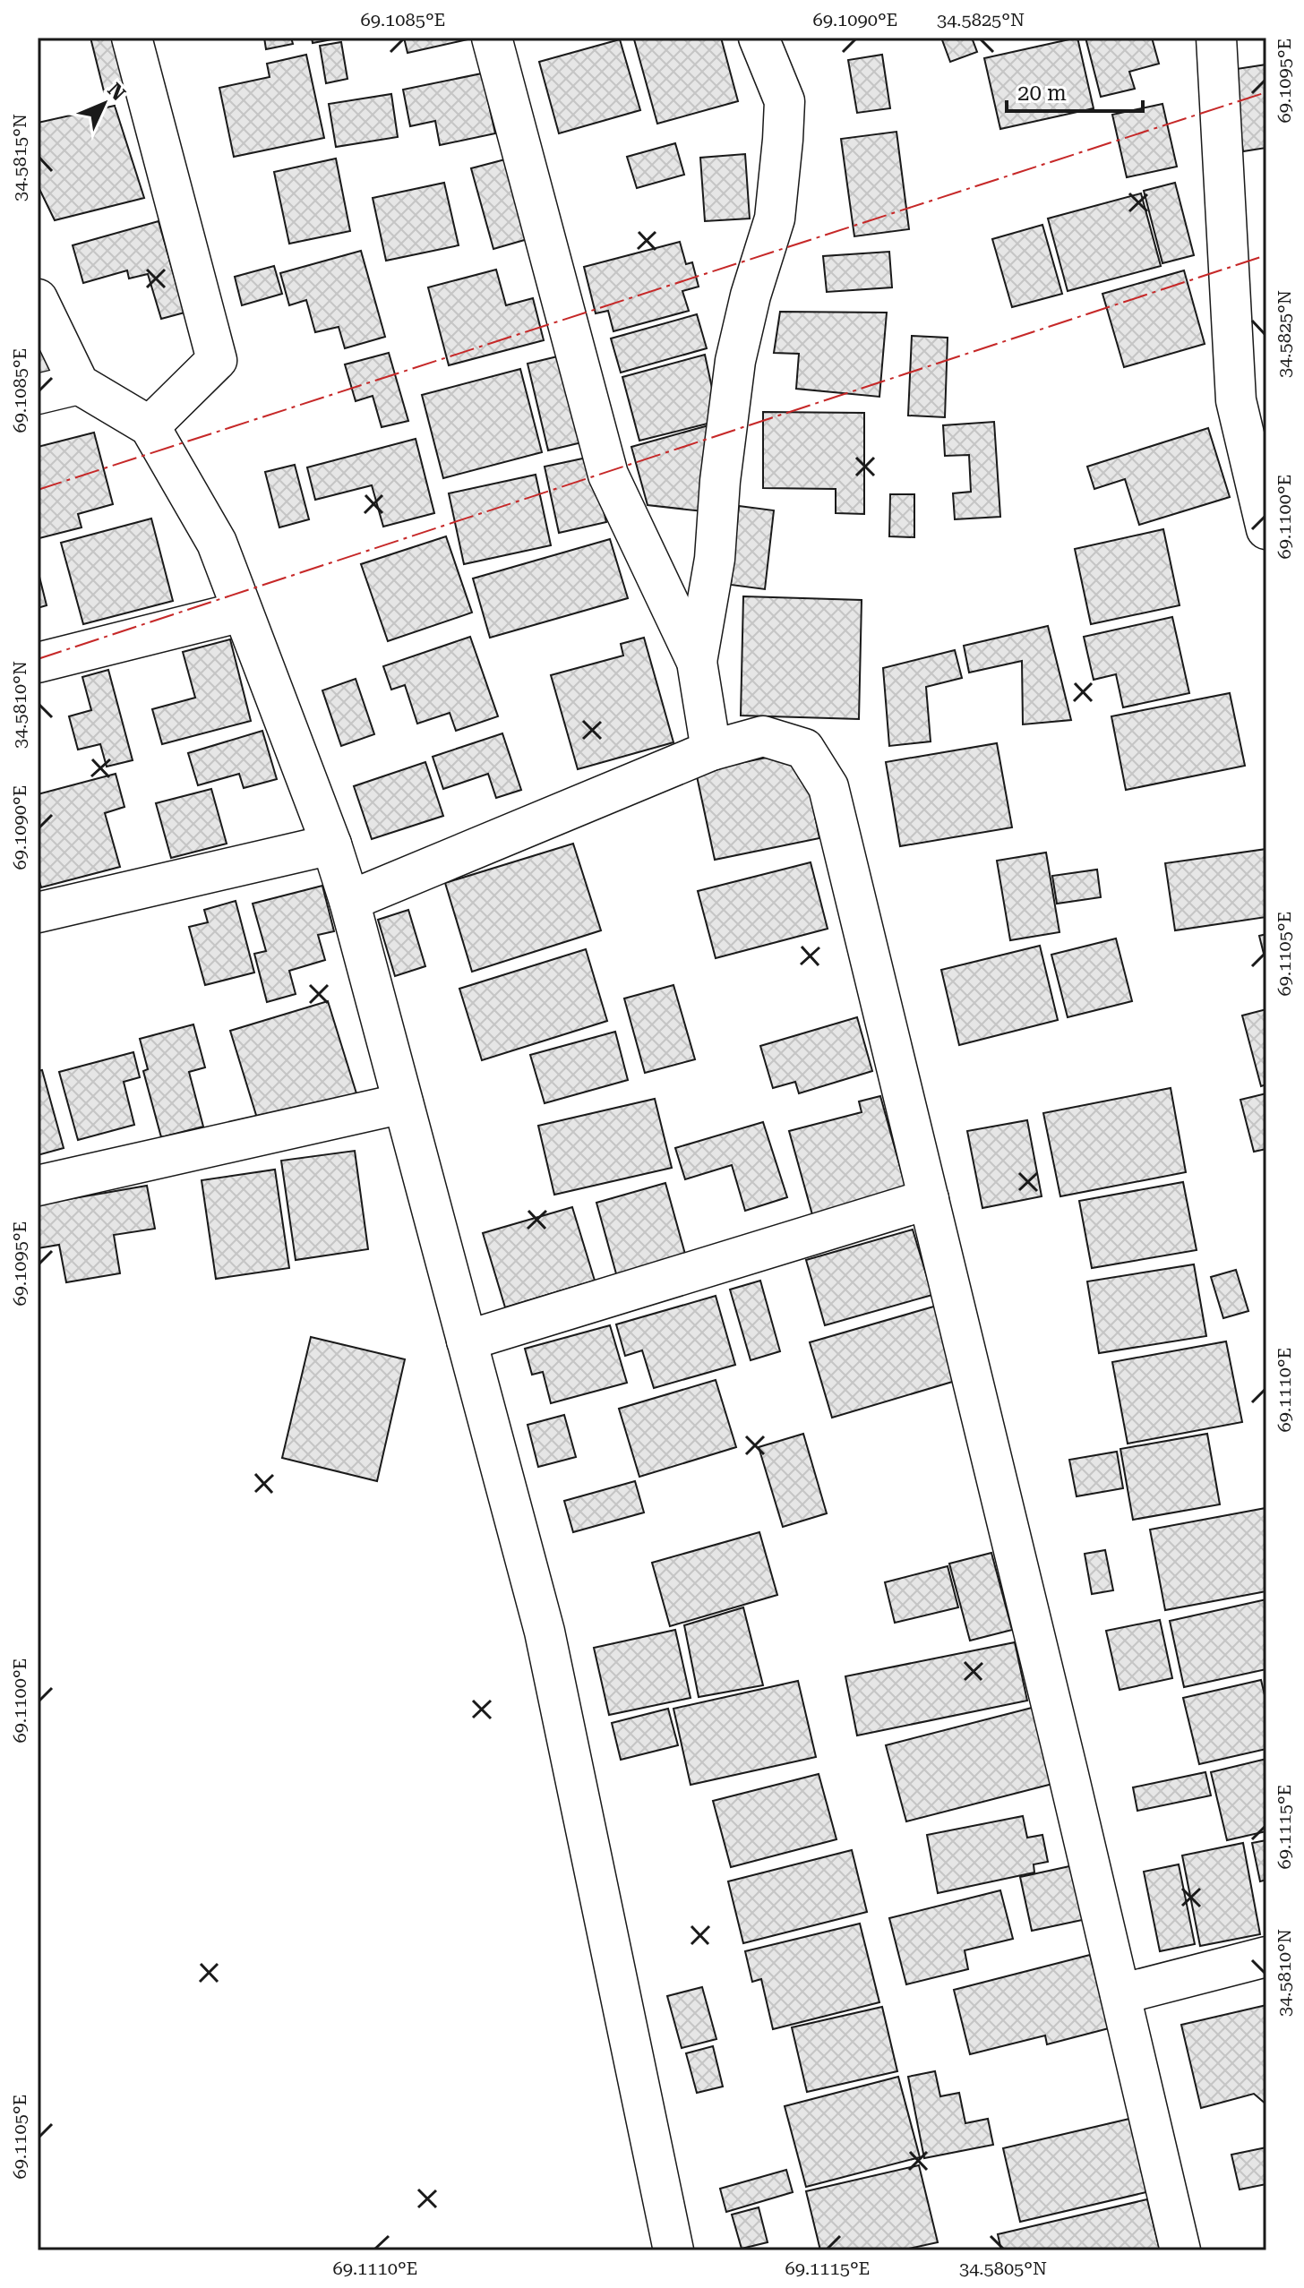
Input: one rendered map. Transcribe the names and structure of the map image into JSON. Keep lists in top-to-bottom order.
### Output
{
  "scale_bar": "20 m",
  "north": "top right",
  "coordinates": [
    "69.1085°E",
    "69.1090°E",
    "34.5825°N",
    "69.1095°E",
    "34.5815°N",
    "69.1100°E",
    "34.5810°N",
    "69.1105°E",
    "69.1110°E",
    "69.1115°E",
    "34.5805°N"
  ]
}
